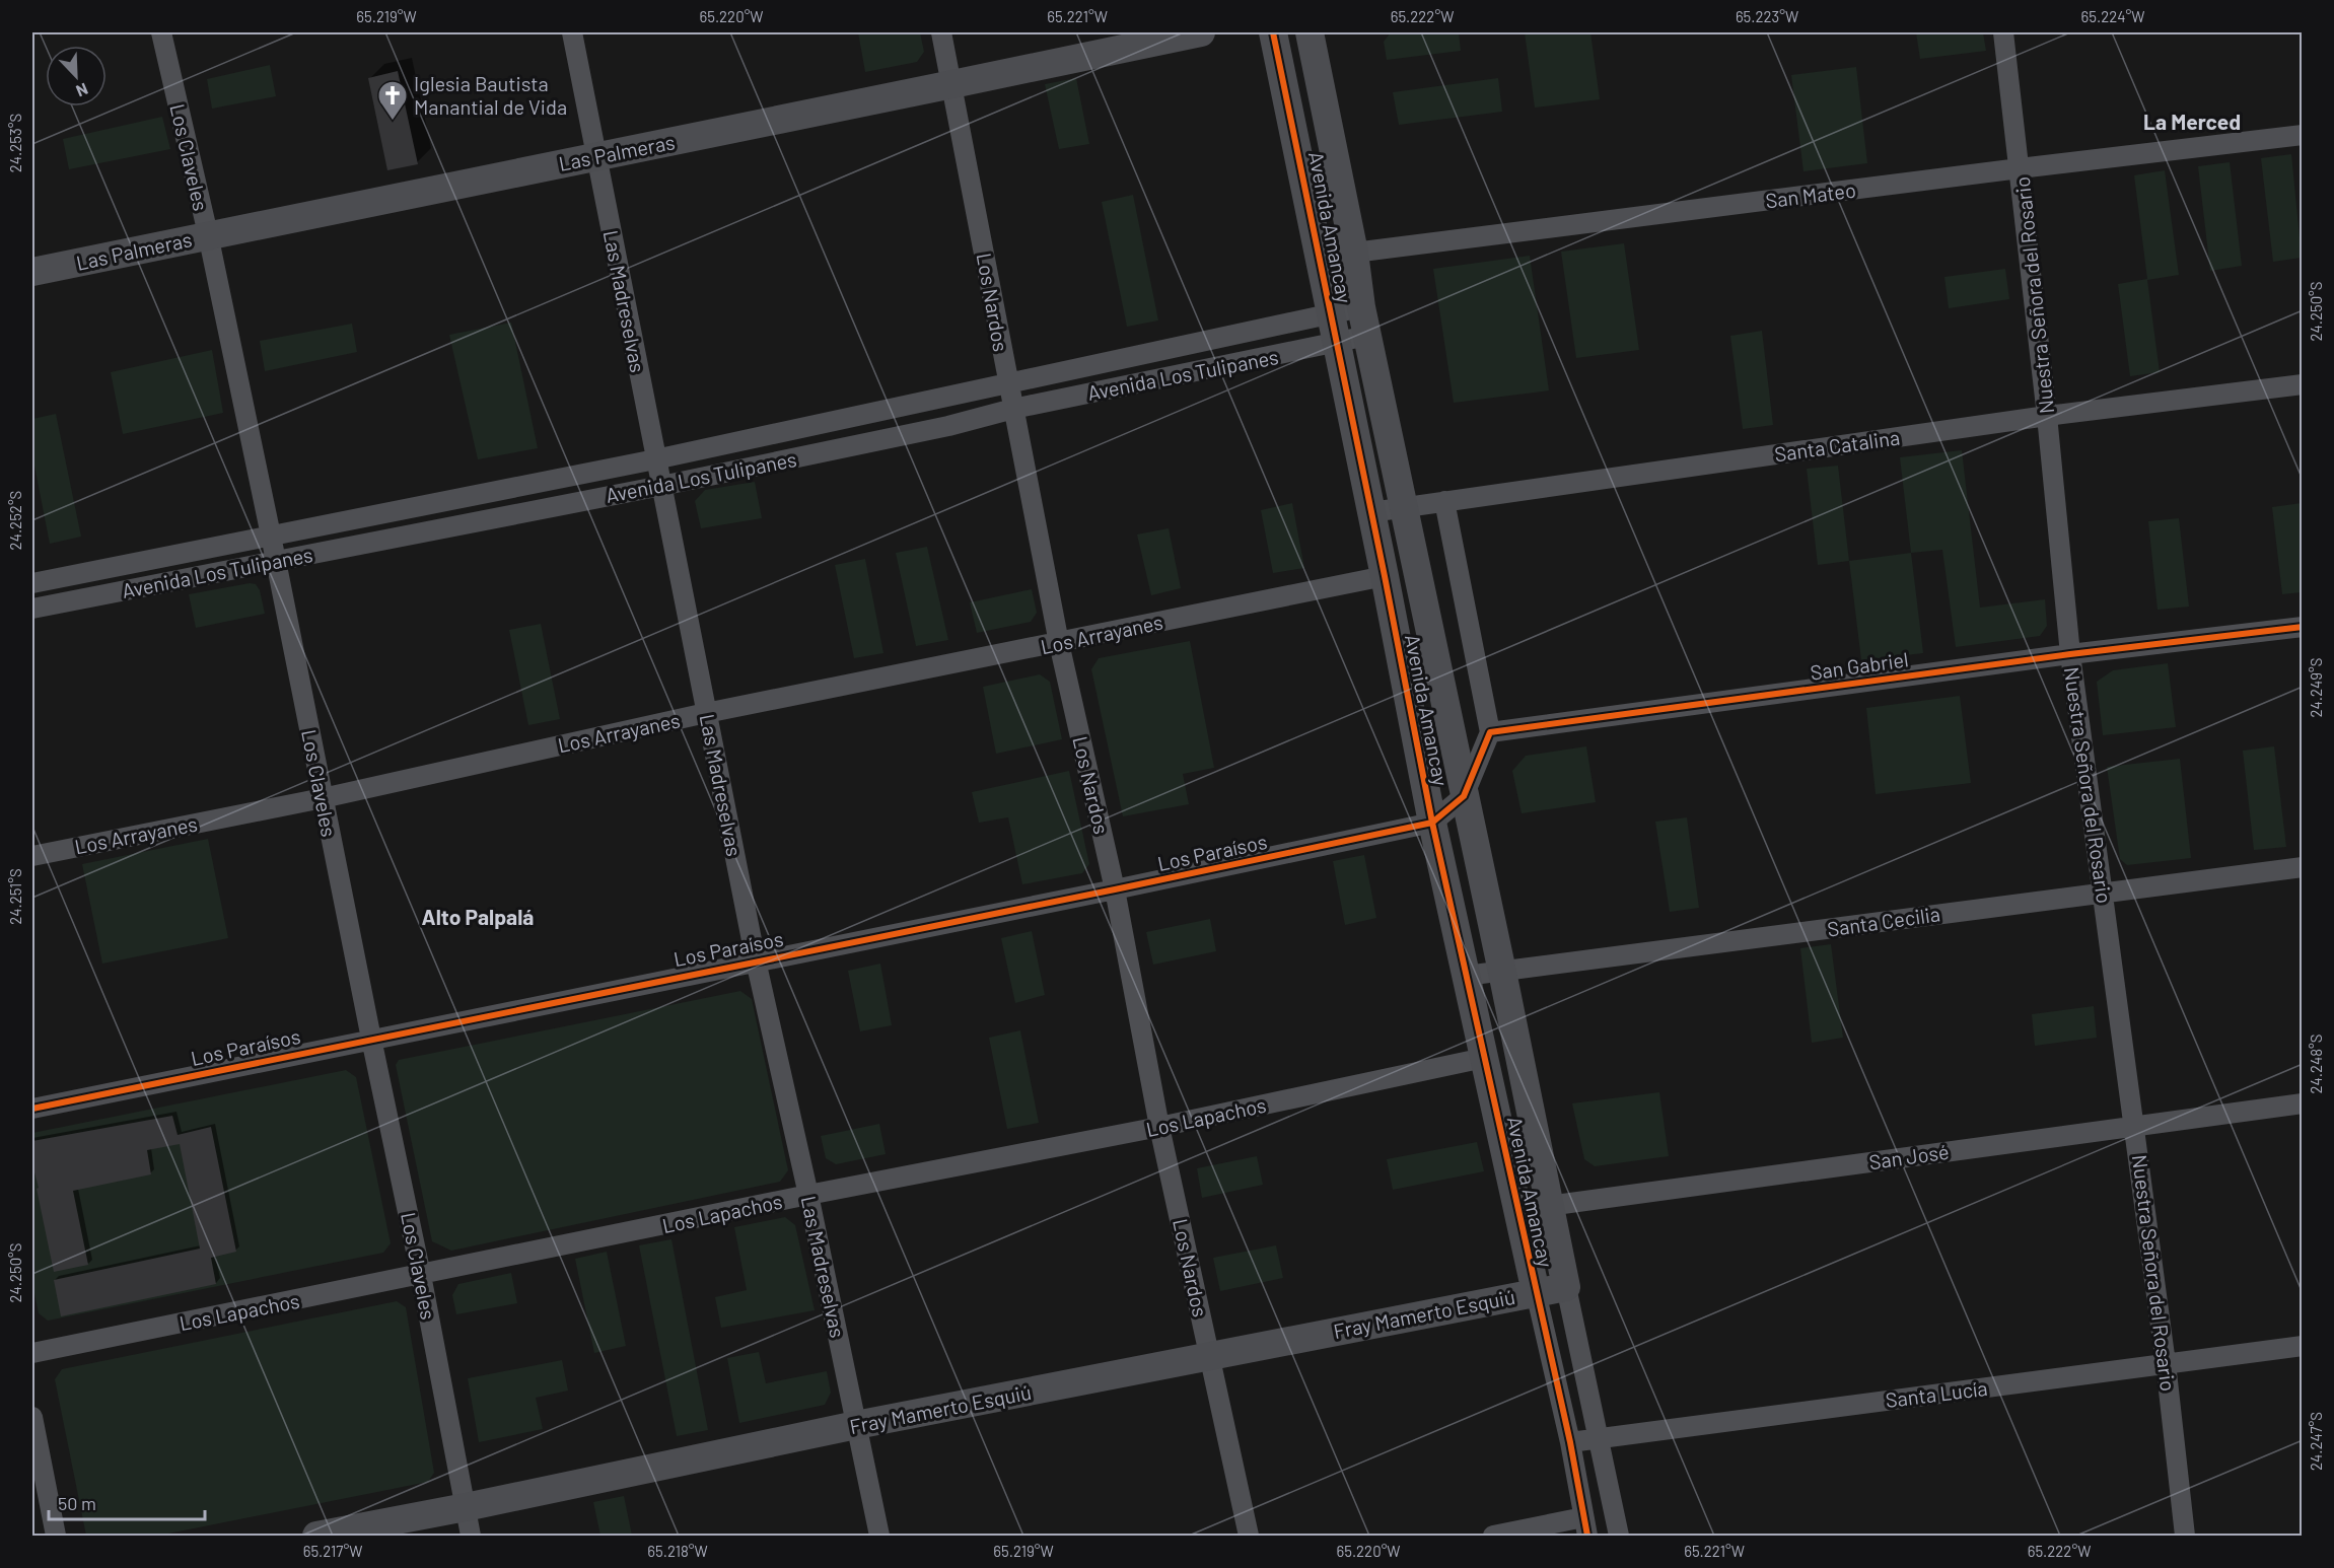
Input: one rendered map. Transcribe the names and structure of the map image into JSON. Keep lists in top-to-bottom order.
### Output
{
  "streets": {
    "street": [
      "Las Palmeras",
      "Los Claveles",
      "San Mateo",
      "Avenida Amancay",
      "Nuestra Señora del Rosario",
      "Las Madreselvas",
      "Los Nardos",
      "Avenida Los Tulipanes",
      "Santa Catalina",
      "Los Arrayanes",
      "San Gabriel",
      "Los Paraísos",
      "Santa Cecilia",
      "Los Lapachos",
      "San José",
      "Fray Mamerto Esquiú",
      "Santa Lucía"
    ]
  },
  "crossings": [
    ["Las Palmeras", "Los Claveles"],
    ["Las Palmeras", "Las Madreselvas"],
    ["Las Palmeras", "Los Nardos"],
    ["Los Claveles", "Avenida Los Tulipanes"],
    ["Los Claveles", "Los Arrayanes"],
    ["Los Claveles", "Los Paraísos"],
    ["Los Claveles", "Los Lapachos"],
    ["Los Claveles", "Fray Mamerto Esquiú"],
    ["San Mateo", "Avenida Amancay"],
    ["San Mateo", "Nuestra Señora del Rosario"],
    ["Avenida Amancay", "Avenida Los Tulipanes"],
    ["Avenida Amancay", "Santa Catalina"],
    ["Avenida Amancay", "Los Arrayanes"],
    ["Avenida Amancay", "Los Paraísos"],
    ["Avenida Amancay", "Santa Cecilia"],
    ["Avenida Amancay", "Los Lapachos"],
    ["Avenida Amancay", "San José"],
    ["Avenida Amancay", "Fray Mamerto Esquiú"],
    ["Avenida Amancay", "Santa Lucía"],
    ["Nuestra Señora del Rosario", "Santa Catalina"],
    ["Nuestra Señora del Rosario", "San Gabriel"],
    ["Nuestra Señora del Rosario", "Santa Cecilia"],
    ["Nuestra Señora del Rosario", "San José"],
    ["Nuestra Señora del Rosario", "Santa Lucía"],
    ["Las Madreselvas", "Avenida Los Tulipanes"],
    ["Las Madreselvas", "Los Arrayanes"],
    ["Las Madreselvas", "Los Paraísos"],
    ["Las Madreselvas", "Los Lapachos"],
    ["Las Madreselvas", "Fray Mamerto Esquiú"],
    ["Los Nardos", "Avenida Los Tulipanes"],
    ["Los Nardos", "Los Arrayanes"],
    ["Los Nardos", "Los Paraísos"],
    ["Los Nardos", "Los Lapachos"],
    ["Los Nardos", "Fray Mamerto Esquiú"]
  ],
  "districts": ["La Merced", "Alto Palpalá"],
  "places": {
    "church": ["Iglesia Bautista Manantial de Vida"]
  },
  "scale_bar": "50 m",
  "north": "bottom right",
  "coordinates": [
    "65.219°W",
    "65.220°W",
    "65.221°W",
    "65.222°W",
    "65.223°W",
    "65.224°W",
    "24.253°S",
    "24.250°S",
    "24.252°S",
    "24.249°S",
    "24.251°S",
    "24.248°S",
    "24.247°S",
    "65.217°W",
    "65.218°W"
  ]
}
